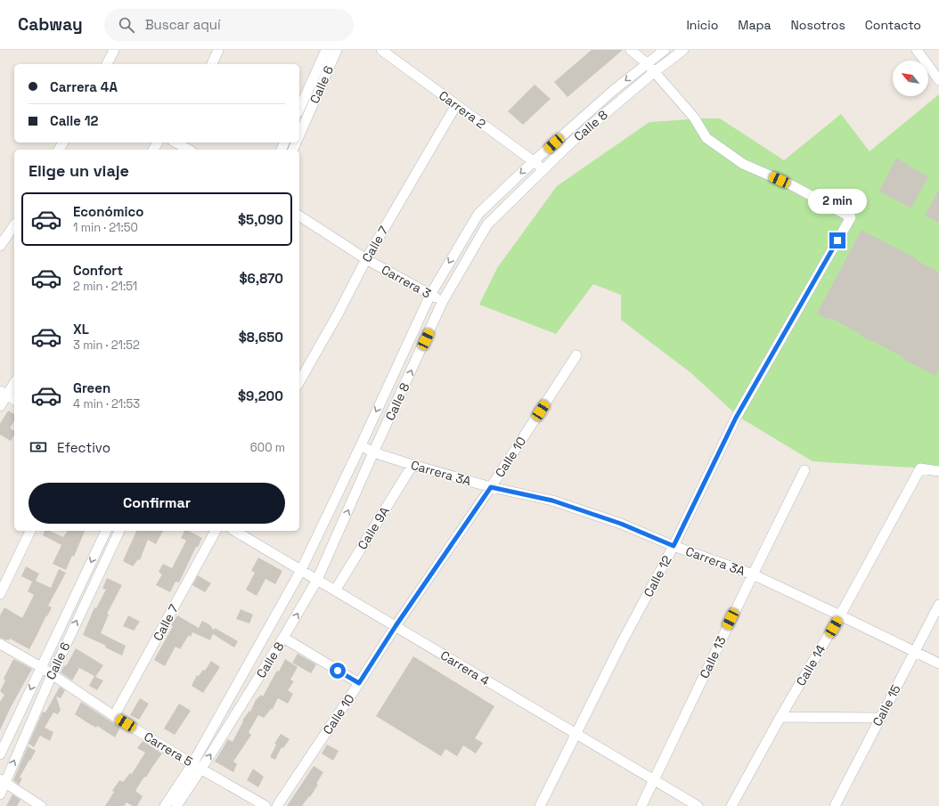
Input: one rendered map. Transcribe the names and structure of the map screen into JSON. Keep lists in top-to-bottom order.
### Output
{
  "streets": {
    "street": [
      "Calle 6",
      "Carrera 2",
      "Calle 8",
      "Calle 7",
      "Carrera 3",
      "Calle 10",
      "Carrera 3A",
      "Calle 9A",
      "Calle 12",
      "Calle 13",
      "Calle 14",
      "Carrera 4",
      "Calle 15",
      "Carrera 5"
    ]
  },
  "crossings": [
    ["Calle 6", "Carrera 5"],
    ["Carrera 2", "Calle 8"],
    ["Carrera 2", "Calle 7"],
    ["Calle 8", "Carrera 3"],
    ["Calle 8", "Carrera 3A"],
    ["Calle 8", "Calle 12"],
    ["Calle 8", "Carrera 4"],
    ["Calle 8", "Carrera 5"],
    ["Calle 7", "Carrera 3"],
    ["Calle 7", "Carrera 5"],
    ["Calle 10", "Carrera 3A"],
    ["Calle 10", "Carrera 4"],
    ["Carrera 3A", "Calle 9A"],
    ["Carrera 3A", "Calle 12"],
    ["Carrera 3A", "Calle 13"],
    ["Carrera 3A", "Calle 14"],
    ["Carrera 3A", "Calle 15"],
    ["Calle 9A", "Carrera 4"],
    ["Calle 12", "Carrera 4"],
    ["Calle 13", "Carrera 4"]
  ],
  "north": "top left",
  "page": {
    "header": "Cabway",
    "search": "Buscar aquí",
    "nav": [
      "Inicio",
      "Mapa",
      "Nosotros",
      "Contacto"
    ],
    "banner": ["Carrera 4A", "Calle 12"],
    "heading": "Elige un viaje",
    "bubble": "2 min",
    "list": [
      {
        "name": "Económico",
        "note": "1 min · 21:50",
        "value": "$5,090"
      },
      {
        "name": "Confort",
        "note": "2 min · 21:51",
        "value": "$6,870"
      },
      {
        "name": "XL",
        "note": "3 min · 21:52",
        "value": "$8,650"
      },
      {
        "name": "Green",
        "note": "4 min · 21:53",
        "value": "$9,200"
      }
    ],
    "pay": ["Efectivo", "600 m"],
    "buttons": "Confirmar"
  }
}
